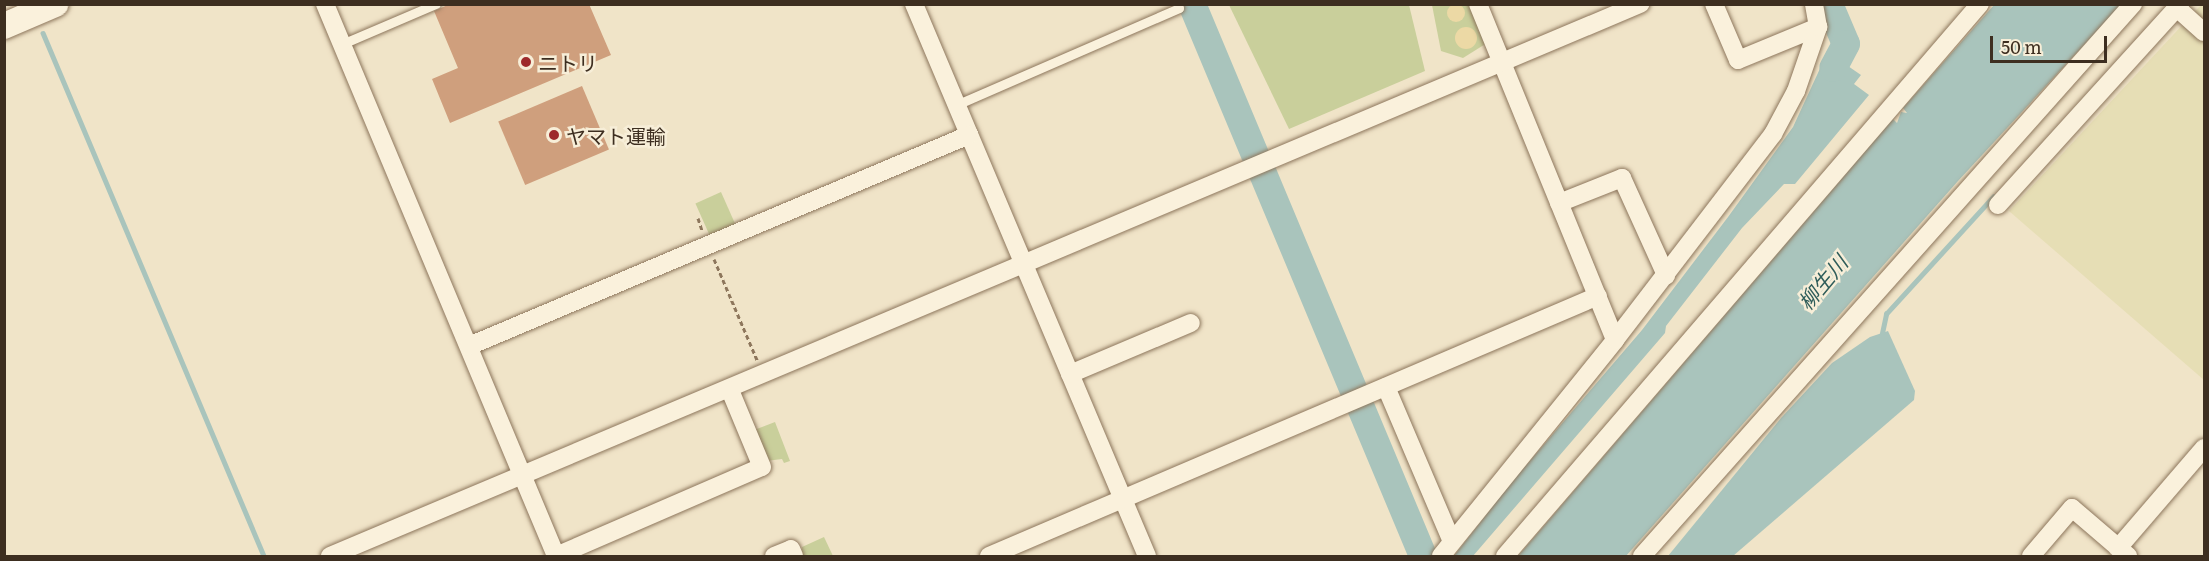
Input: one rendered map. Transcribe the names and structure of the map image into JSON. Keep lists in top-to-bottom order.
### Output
{
  "water": ["柳生川"],
  "places": ["ニトリ", "ヤマト運輸"],
  "scale_bar": "50 m"
}
